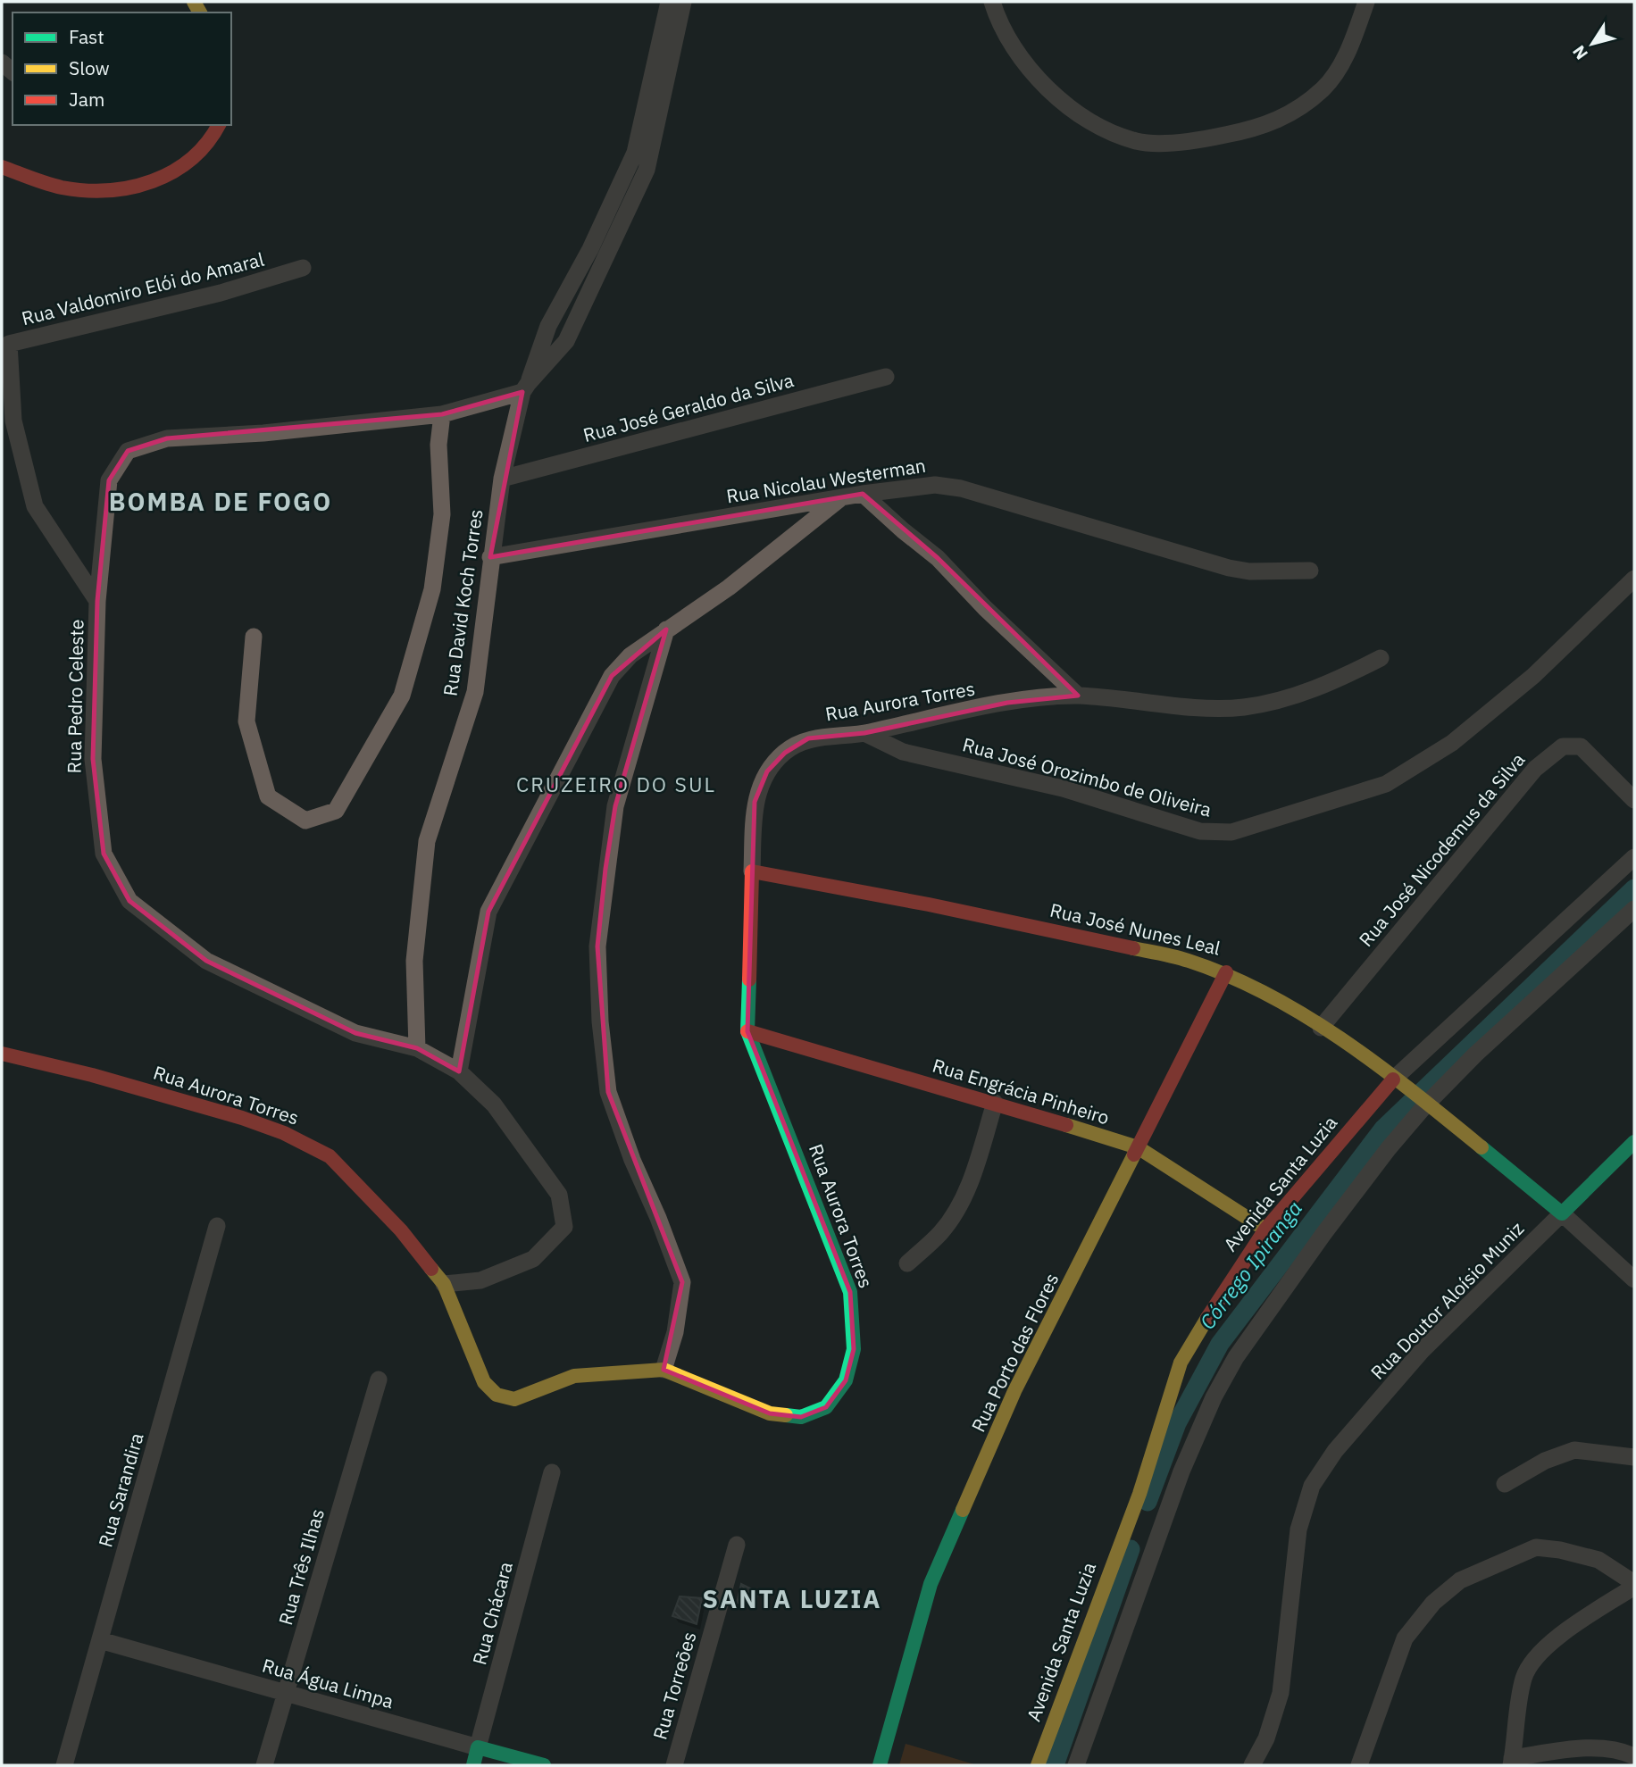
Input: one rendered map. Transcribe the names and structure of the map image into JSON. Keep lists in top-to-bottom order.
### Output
{
  "streets": {
    "street": [
      "Rua Valdomiro Elói do Amaral",
      "Rua José Geraldo da Silva",
      "Rua Nicolau Westerman",
      "Rua David Koch Torres",
      "Rua Pedro Celeste",
      "Rua Aurora Torres",
      "Rua José Orozimbo de Oliveira",
      "Rua José Nicodemus da Silva",
      "Rua José Nunes Leal",
      "Rua Engrácia Pinheiro",
      "Avenida Santa Luzia",
      "Rua Doutor Aloísio Muniz",
      "Rua Porto das Flores",
      "Rua Sarandira",
      "Rua Três Ilhas",
      "Rua Chácara",
      "Rua Água Limpa",
      "Rua Torreões"
    ]
  },
  "crossings": [
    ["Rua Valdomiro Elói do Amaral", "Rua Pedro Celeste"],
    ["Rua José Geraldo da Silva", "Rua David Koch Torres"],
    ["Rua Nicolau Westerman", "Rua David Koch Torres"],
    ["Rua David Koch Torres", "Rua Pedro Celeste"],
    ["Rua Pedro Celeste", "Rua Aurora Torres"],
    ["Rua Aurora Torres", "Rua José Orozimbo de Oliveira"],
    ["Rua Aurora Torres", "Rua José Nunes Leal"],
    ["Rua Aurora Torres", "Rua Engrácia Pinheiro"],
    ["Rua José Nicodemus da Silva", "Rua José Nunes Leal"],
    ["Rua José Nunes Leal", "Avenida Santa Luzia"],
    ["Rua José Nunes Leal", "Rua Doutor Aloísio Muniz"],
    ["Rua José Nunes Leal", "Rua Porto das Flores"],
    ["Rua Engrácia Pinheiro", "Avenida Santa Luzia"],
    ["Rua Engrácia Pinheiro", "Rua Porto das Flores"],
    ["Rua Sarandira", "Rua Água Limpa"],
    ["Rua Três Ilhas", "Rua Água Limpa"],
    ["Rua Chácara", "Rua Água Limpa"]
  ],
  "districts": ["BOMBA DE FOGO", "CRUZEIRO DO SUL", "SANTA LUZIA"],
  "water": ["Córrego Ipiranga"],
  "legend": ["Fast", "Slow", "Jam"],
  "north": "bottom left"
}
